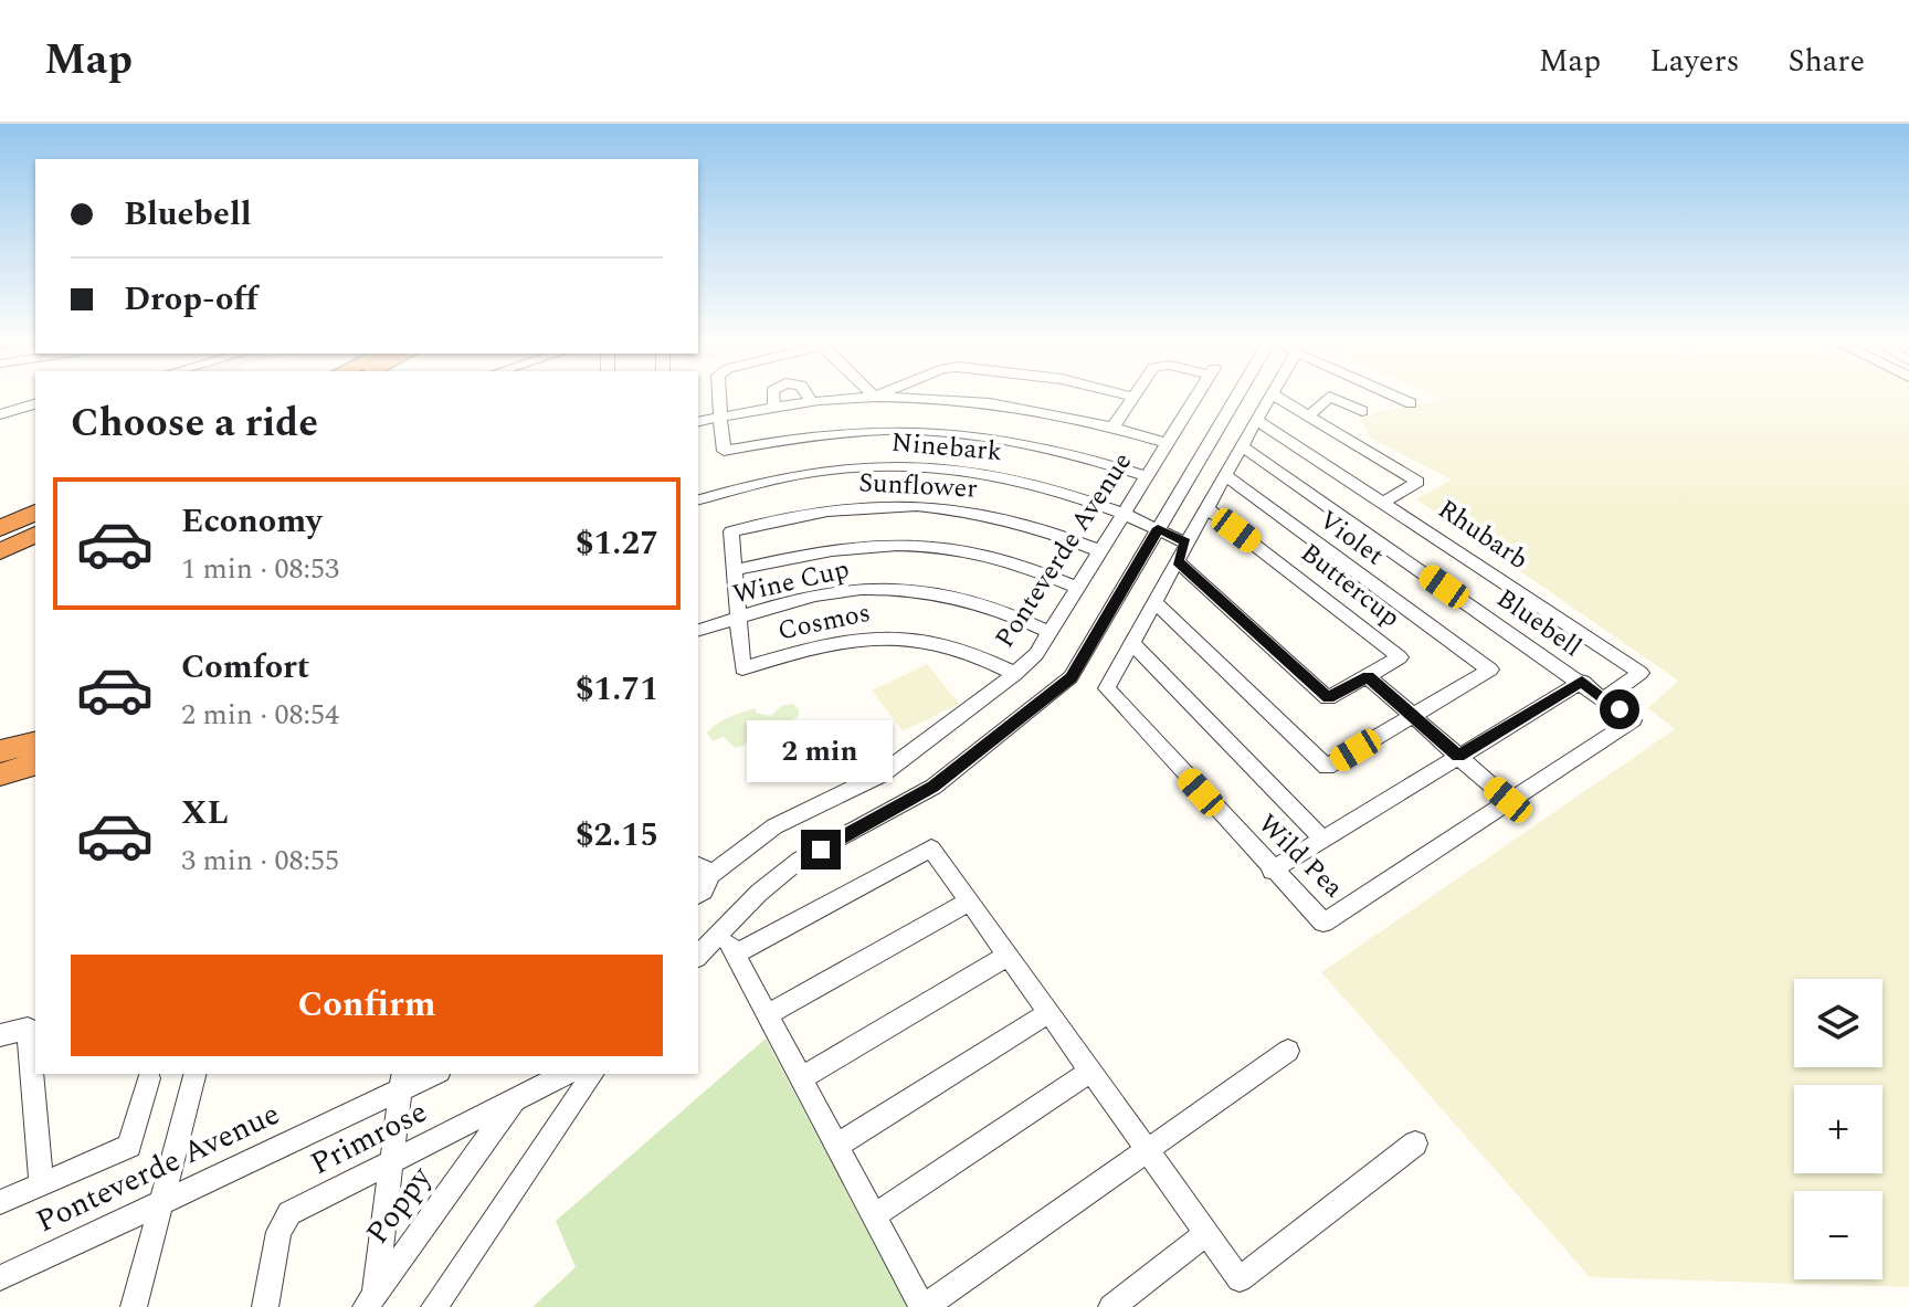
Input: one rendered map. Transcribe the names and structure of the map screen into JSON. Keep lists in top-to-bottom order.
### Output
{
  "streets": {
    "street": [
      "Ninebark",
      "Sunflower",
      "Rhubarb",
      "Violet",
      "Ponteverde Avenue",
      "Wine Cup",
      "Buttercup",
      "Cosmos",
      "Bluebell",
      "Wild Pea",
      "Primrose",
      "Poppy"
    ]
  },
  "crossings": [
    ["Ninebark", "Ponteverde Avenue"],
    ["Ninebark", "Wild Pea"],
    ["Sunflower", "Ponteverde Avenue"],
    ["Rhubarb", "Bluebell"],
    ["Rhubarb", "Wild Pea"],
    ["Violet", "Wild Pea"],
    ["Ponteverde Avenue", "Wine Cup"],
    ["Ponteverde Avenue", "Cosmos"],
    ["Wine Cup", "Cosmos"],
    ["Buttercup", "Wild Pea"],
    ["Bluebell", "Wild Pea"],
    ["Primrose", "Poppy"]
  ],
  "page": {
    "header": "Map",
    "nav": ["Map", "Layers", "Share"],
    "banner": ["Bluebell", "Drop-off"],
    "heading": "Choose a ride",
    "list": [
      {
        "name": "Economy",
        "note": "1 min · 08:53",
        "value": "$1.27"
      },
      {
        "name": "Comfort",
        "note": "2 min · 08:54",
        "value": "$1.71"
      },
      {
        "name": "XL",
        "note": "3 min · 08:55",
        "value": "$2.15"
      }
    ],
    "bubble": "2 min",
    "buttons": "Confirm",
    "map_buttons": ["+", "−"]
  }
}
